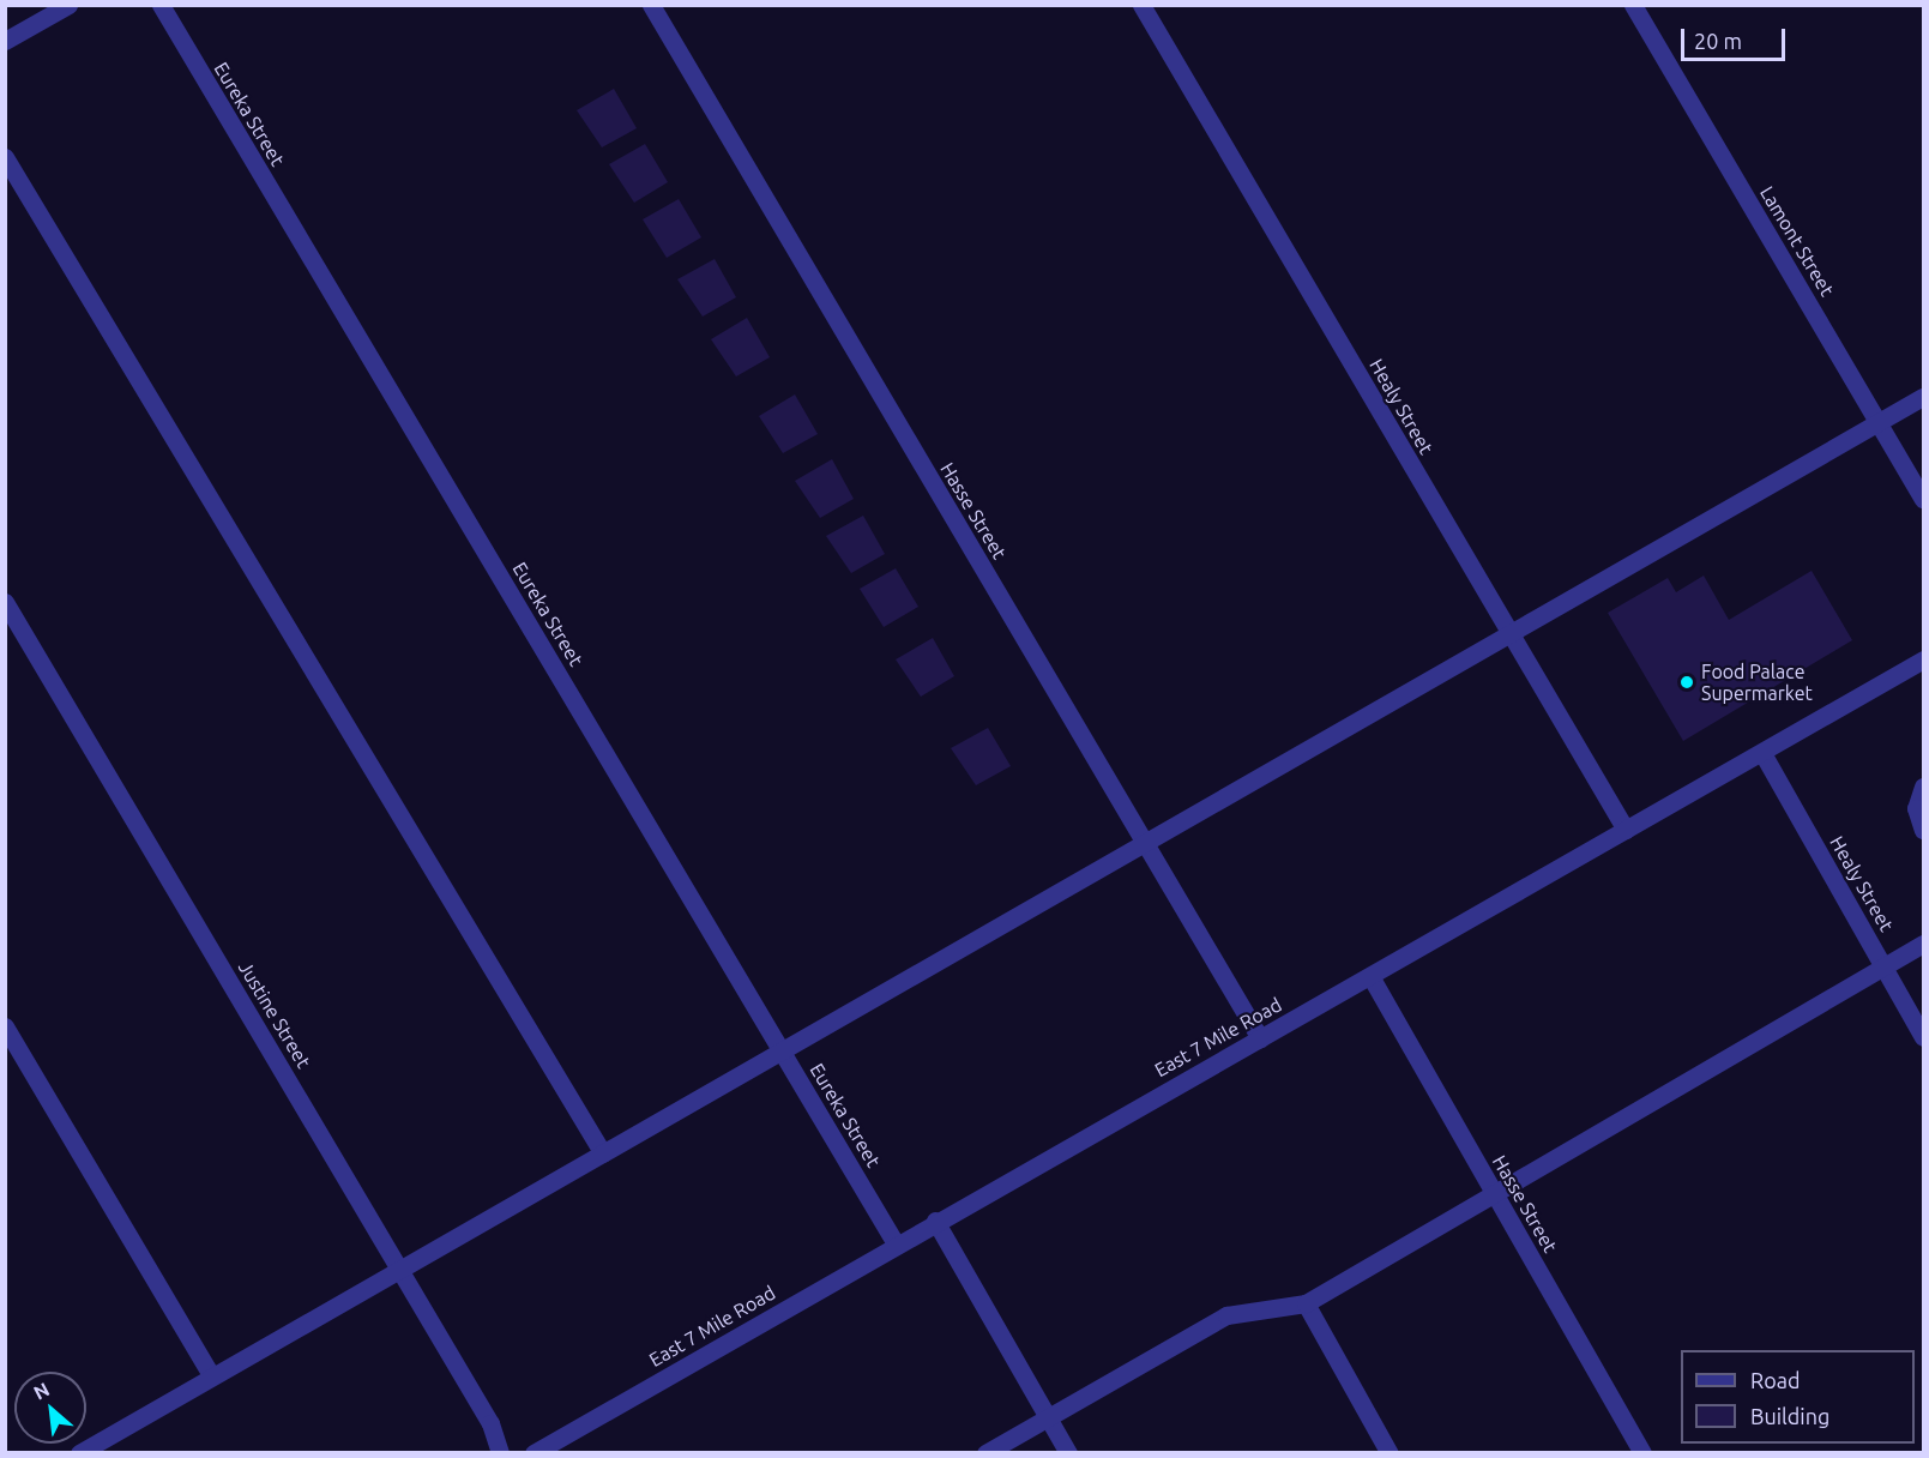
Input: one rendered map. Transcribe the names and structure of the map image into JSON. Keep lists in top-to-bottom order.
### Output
{
  "streets": {
    "street": [
      "Eureka Street",
      "Lamont Street",
      "Healy Street",
      "Hasse Street",
      "Justine Street",
      "East 7 Mile Road"
    ]
  },
  "crossings": [
    ["Eureka Street", "East 7 Mile Road"],
    ["Healy Street", "East 7 Mile Road"],
    ["Hasse Street", "East 7 Mile Road"]
  ],
  "places": ["Food Palace Supermarket"],
  "legend": ["Road", "Building"],
  "scale_bar": "20 m",
  "north": "top left"
}
